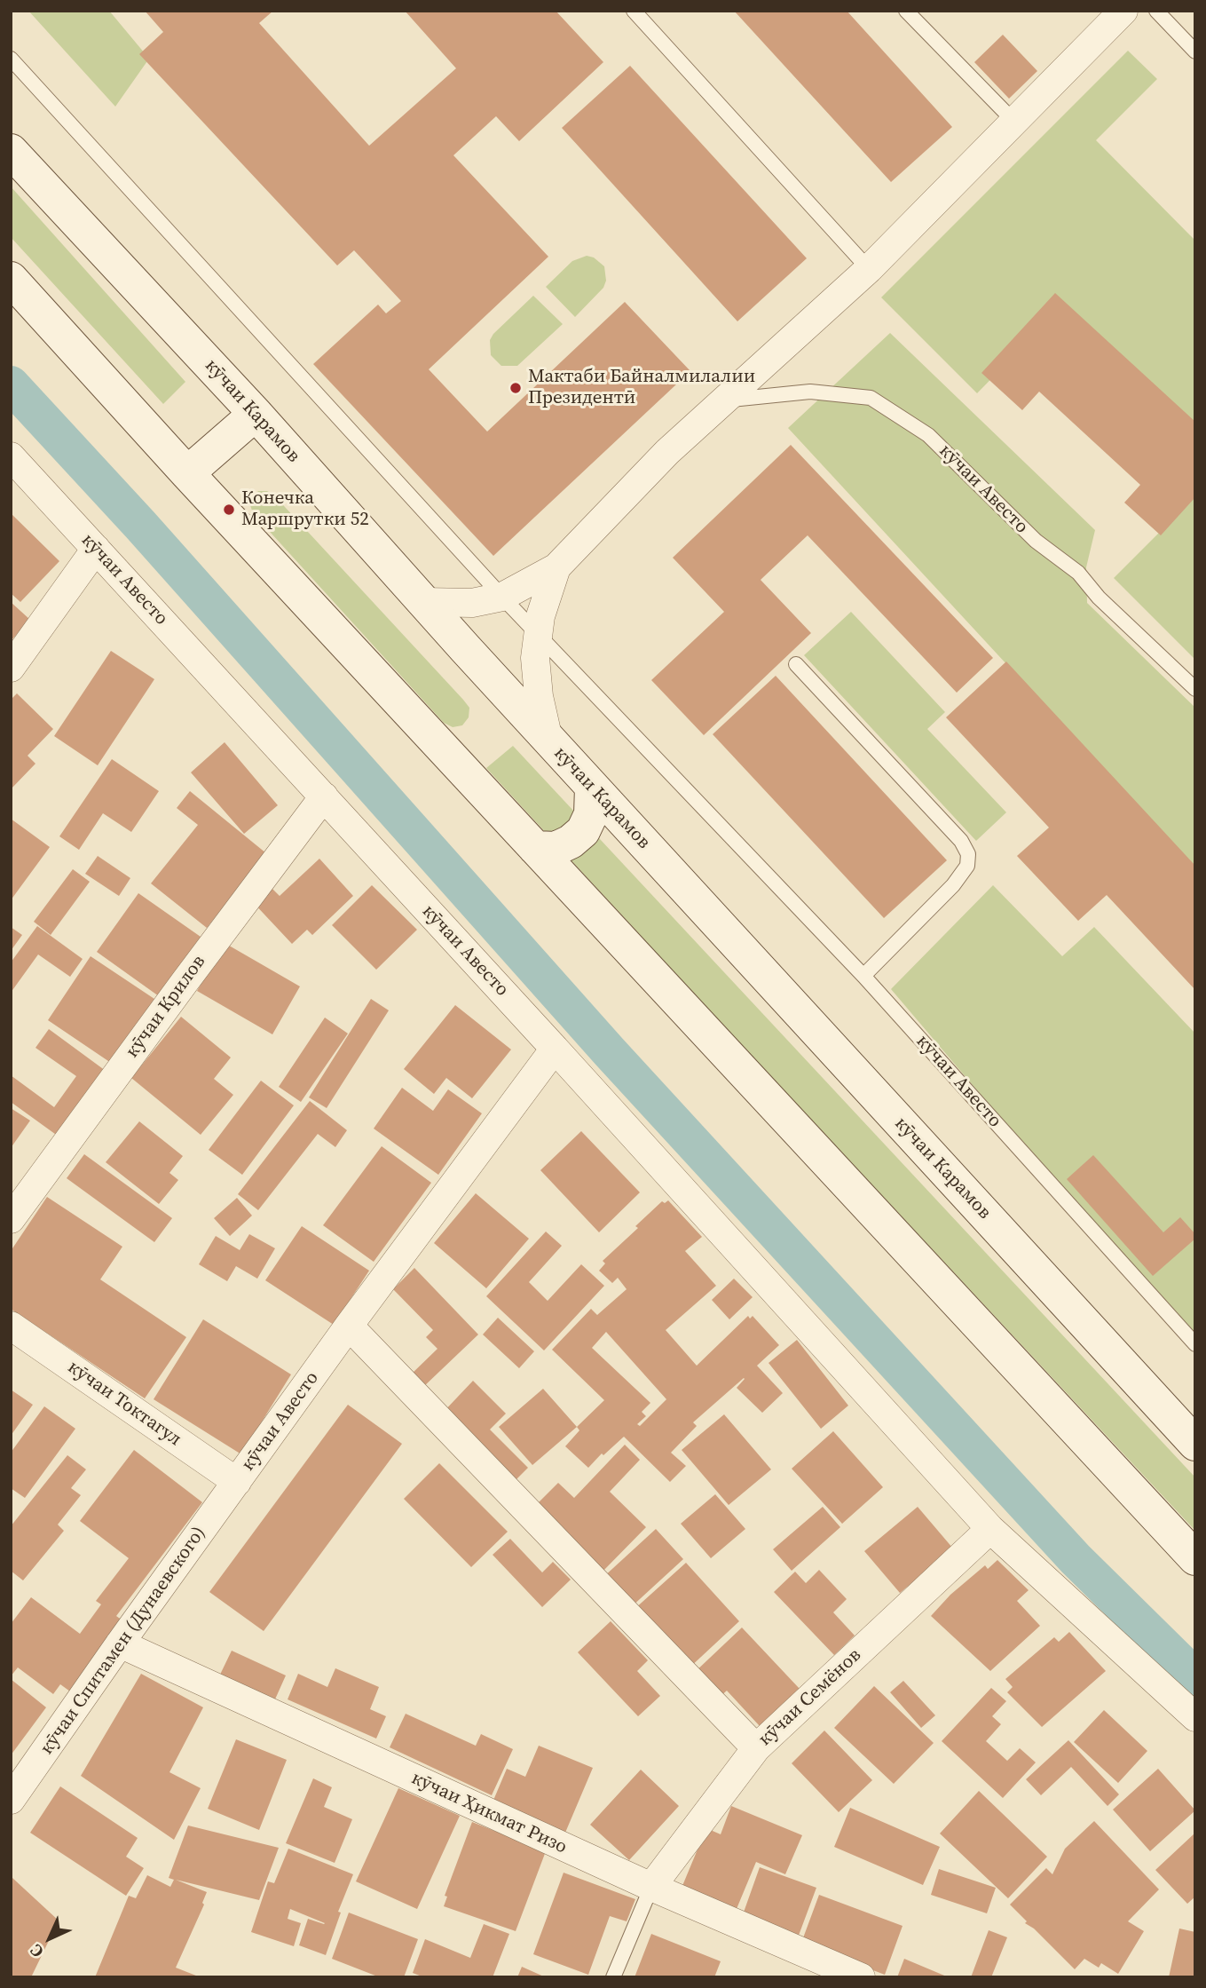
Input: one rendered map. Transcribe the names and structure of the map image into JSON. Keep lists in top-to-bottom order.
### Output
{
  "streets": {
    "main road": ["кӯчаи Карамов"],
    "street": [
      "кӯчаи Авесто",
      "кӯчаи Крилов",
      "кӯчаи Токтагул",
      "кӯчаи Спитамен (Дунаевского)",
      "кӯчаи Семёнов",
      "кӯчаи Ҳикмат Ризо"
    ]
  },
  "crossings": [
    ["кӯчаи Авесто", "кӯчаи Крилов"],
    ["кӯчаи Авесто", "кӯчаи Токтагул"],
    ["кӯчаи Авесто", "кӯчаи Спитамен (Дунаевского)"],
    ["кӯчаи Токтагул", "кӯчаи Спитамен (Дунаевского)"],
    ["кӯчаи Спитамен (Дунаевского)", "кӯчаи Ҳикмат Ризо"],
    ["кӯчаи Семёнов", "кӯчаи Ҳикмат Ризо"]
  ],
  "places": ["Мактаби Байналмилалии Президентӣ", "Конечка Маршрутки 52"],
  "north": "bottom left"
}
